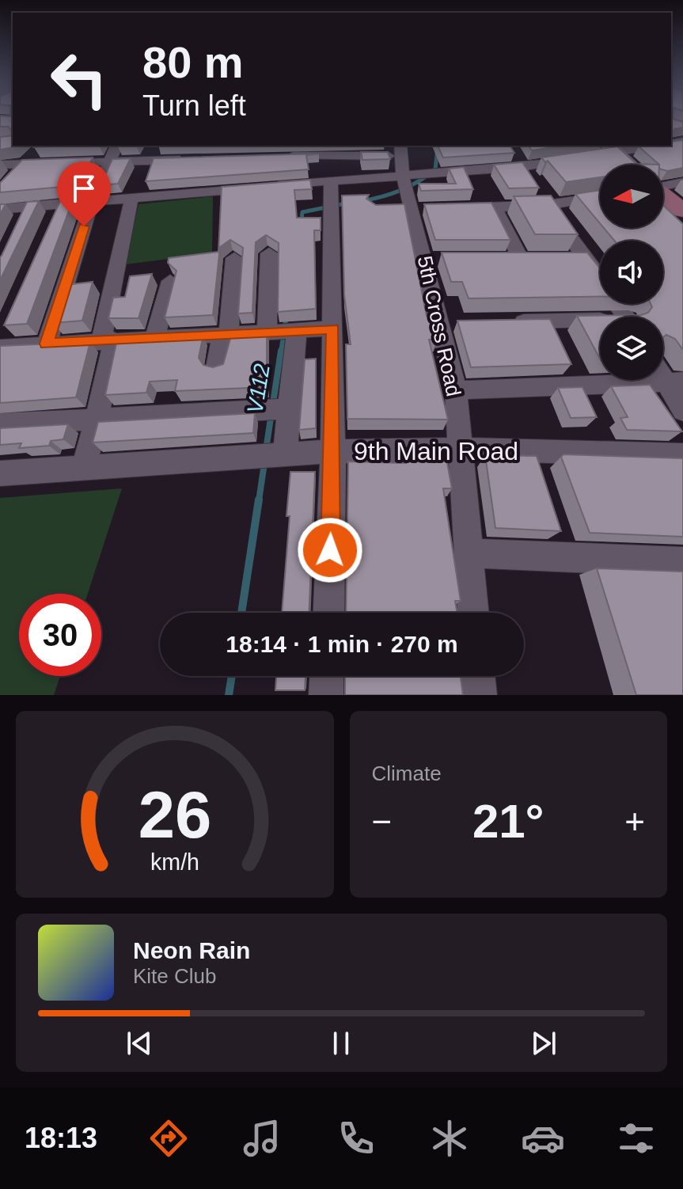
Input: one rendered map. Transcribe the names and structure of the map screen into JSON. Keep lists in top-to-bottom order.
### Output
{
  "streets": {
    "street": ["5th Cross Road", "9th Main Road"]
  },
  "crossings": [
    ["5th Cross Road", "9th Main Road"]
  ],
  "water": ["V112"],
  "north": "left",
  "page": {
    "turn": ["80 m", "Turn left"],
    "limit": "30",
    "trip": "18:14 · 1 min · 270 m",
    "tile": "Climate",
    "heat": ["−", "21°", "+"],
    "song": ["Neon Rain", "Kite Club"],
    "tabs": "18:13",
    "gauge": ["26", "km/h"]
  }
}
